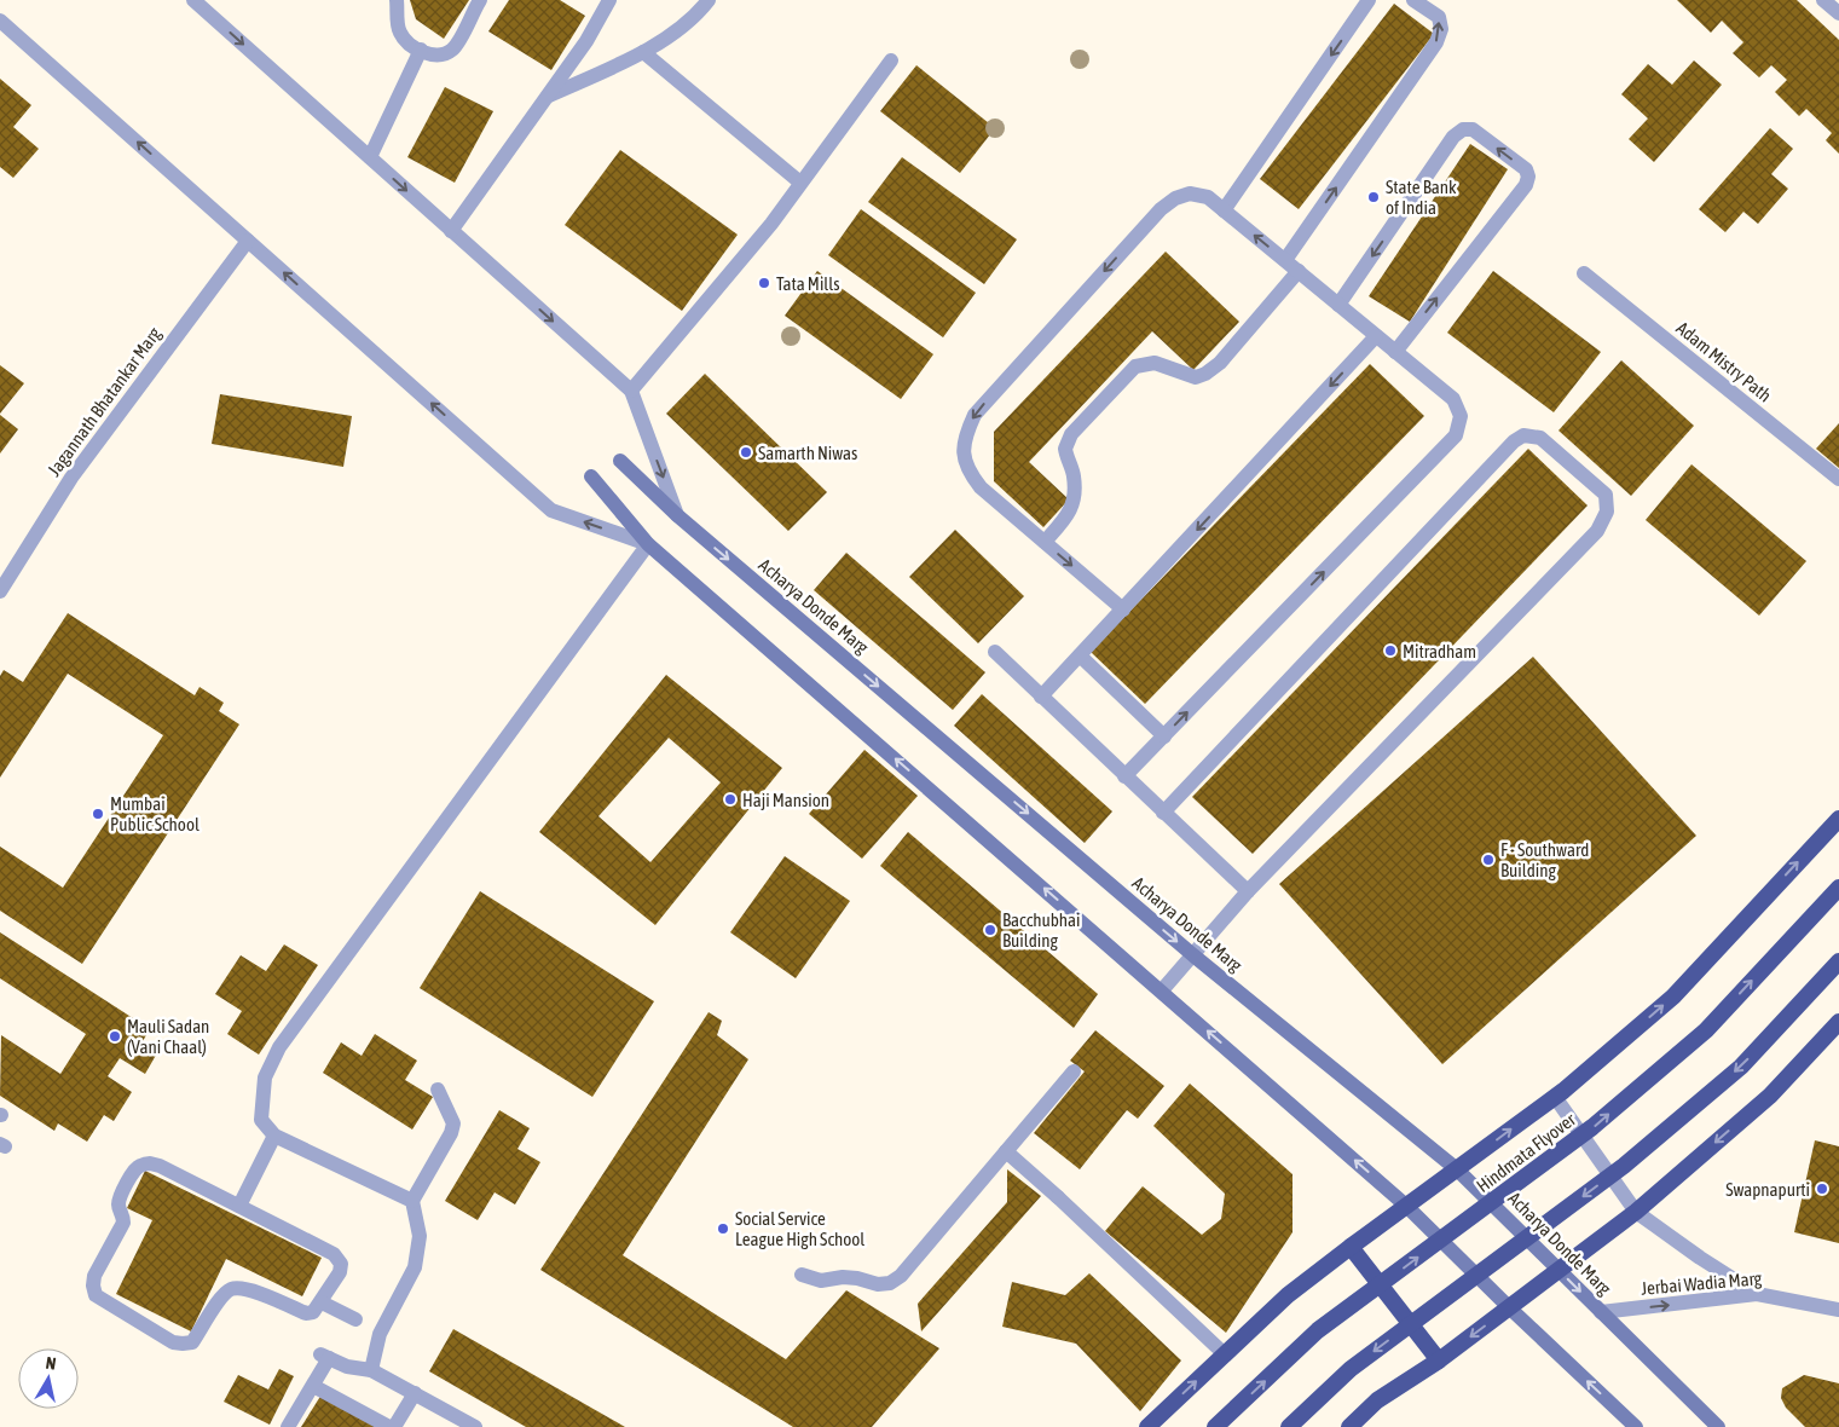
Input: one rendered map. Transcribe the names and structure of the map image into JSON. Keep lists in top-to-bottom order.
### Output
{
  "streets": {
    "highway": ["Hindmata Flyover"],
    "main road": ["Acharya Donde Marg"],
    "street": ["Adam Mistry Path", "Jagannath Bhatankar Marg", "Jerbai Wadia Marg"]
  },
  "crossings": [
    ["Acharya Donde Marg", "Jerbai Wadia Marg"]
  ],
  "one_way": ["Jerbai Wadia Marg"],
  "places": [
    "State Bank of India",
    "Tata Mills",
    "Samarth Niwas",
    "Mitradham",
    "Haji Mansion",
    "Mumbai Public School",
    "F - Southward Building",
    "Bacchubhai Building",
    "Mauli Sadan (Vani Chaal)",
    "Swapnapurti",
    "Social Service League High School"
  ],
  "north": "top"
}
